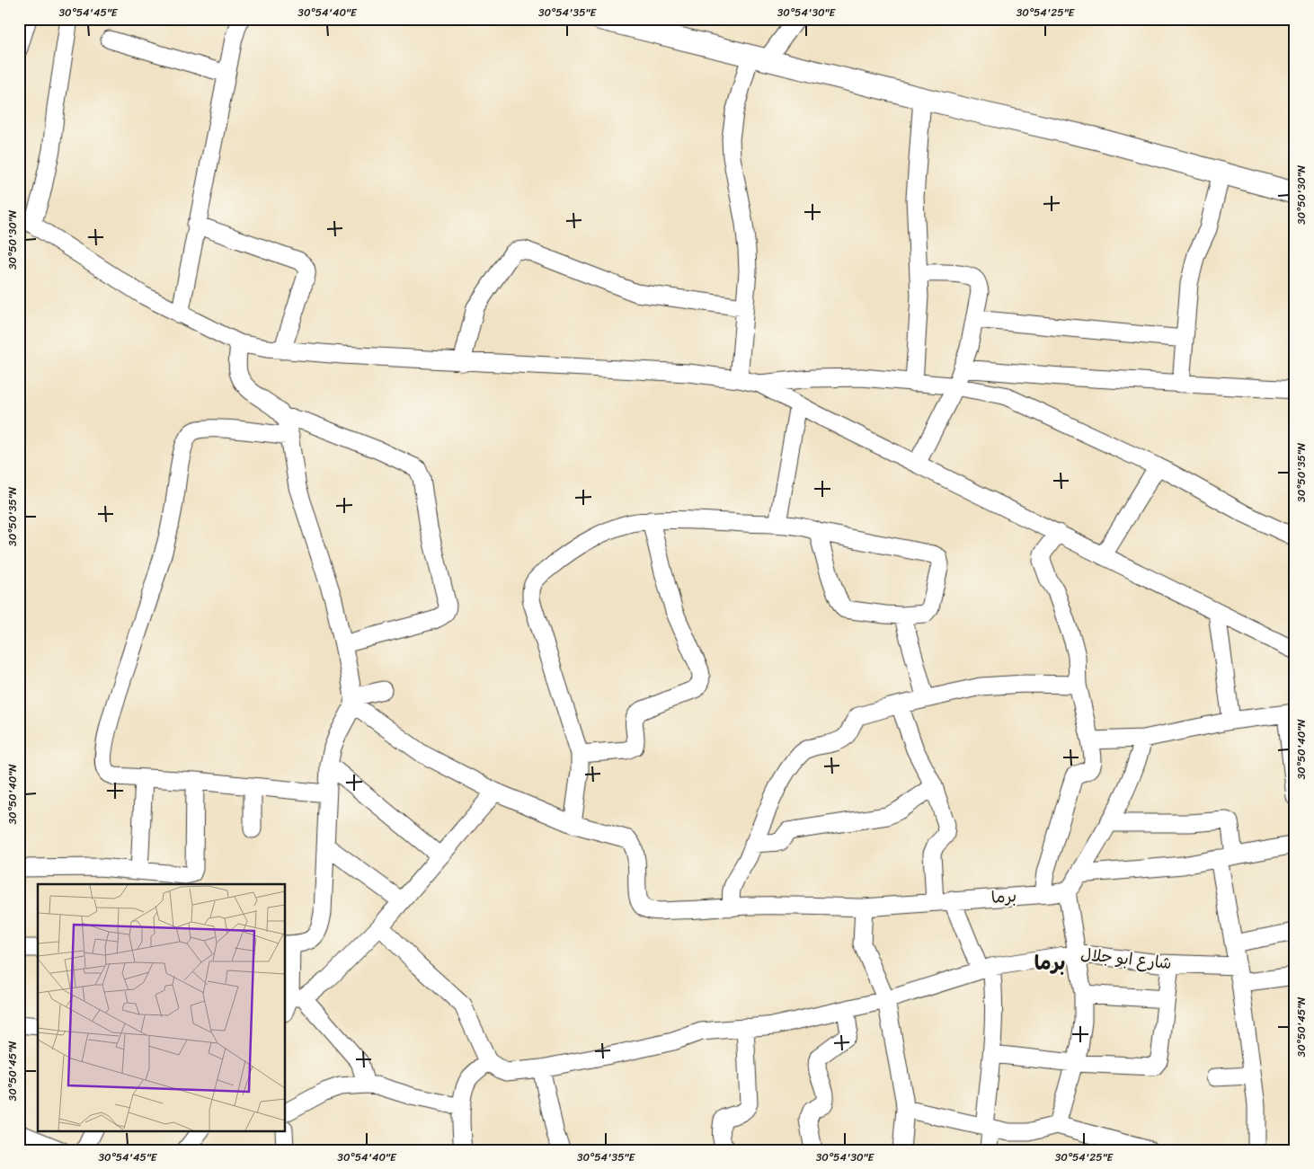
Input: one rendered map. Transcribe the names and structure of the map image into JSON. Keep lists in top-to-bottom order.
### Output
{
  "streets": {
    "street": ["برما", "شارع ابو جلال"]
  },
  "districts": ["برما"],
  "coordinates": [
    "30°54'45\"E",
    "30°54'40\"E",
    "30°54'35\"E",
    "30°54'30\"E",
    "30°54'25\"E",
    "30°50'30\"N",
    "30°50'35\"N",
    "30°50'40\"N",
    "30°50'45\"N"
  ]
}
